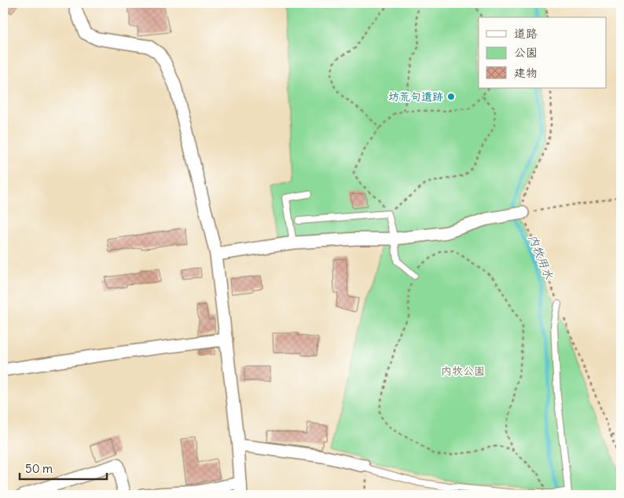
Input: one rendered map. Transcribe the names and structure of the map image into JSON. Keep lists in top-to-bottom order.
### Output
{
  "water": ["内牧用水"],
  "parks": ["内牧公園"],
  "places": ["坊荒句遺跡"],
  "legend": ["道路", "公園", "建物"],
  "scale_bar": "50 m"
}
